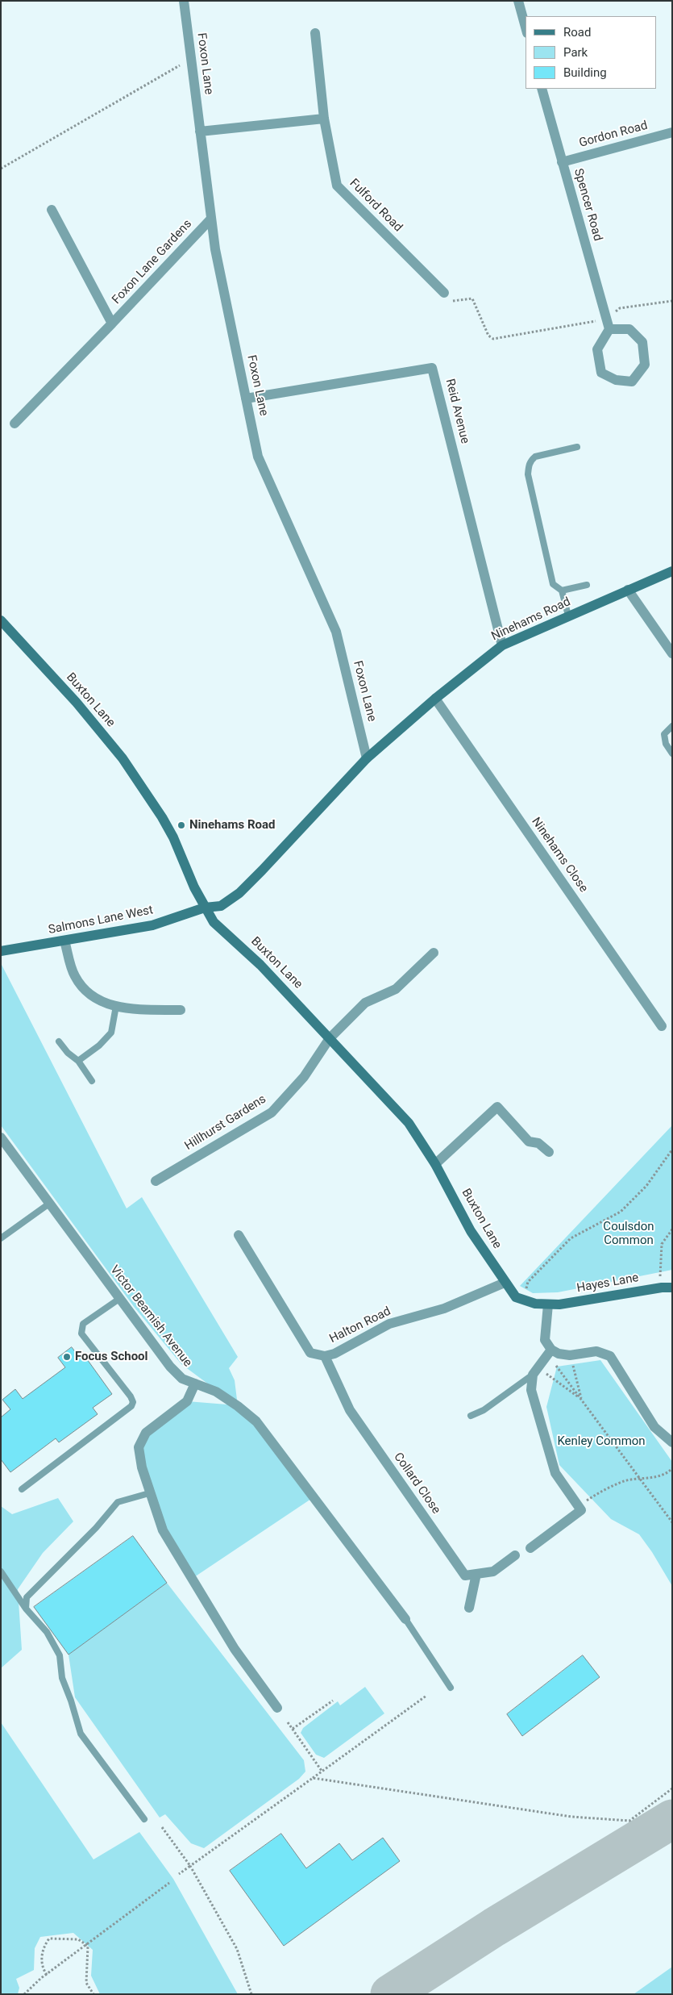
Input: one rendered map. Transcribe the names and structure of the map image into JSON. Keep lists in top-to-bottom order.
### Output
{
  "streets": {
    "street": [
      "Foxon Lane",
      "Gordon Road",
      "Spencer Road",
      "Fulford Road",
      "Foxon Lane Gardens",
      "Reid Avenue",
      "Ninehams Road",
      "Buxton Lane",
      "Ninehams Close",
      "Salmons Lane West",
      "Hillhurst Gardens",
      "Hayes Lane",
      "Victor Beamish Avenue",
      "Halton Road",
      "Collard Close"
    ]
  },
  "crossings": [
    ["Foxon Lane", "Foxon Lane Gardens"],
    ["Foxon Lane", "Reid Avenue"],
    ["Foxon Lane", "Ninehams Road"],
    ["Gordon Road", "Spencer Road"],
    ["Reid Avenue", "Ninehams Road"],
    ["Ninehams Road", "Buxton Lane"],
    ["Ninehams Road", "Ninehams Close"],
    ["Ninehams Road", "Salmons Lane West"],
    ["Buxton Lane", "Salmons Lane West"],
    ["Buxton Lane", "Hillhurst Gardens"],
    ["Buxton Lane", "Hayes Lane"],
    ["Buxton Lane", "Halton Road"],
    ["Halton Road", "Collard Close"]
  ],
  "parks": ["Coulsdon Common", "Kenley Common"],
  "places": ["Ninehams Road", "Focus School"],
  "legend": ["Road", "Park", "Building"]
}
